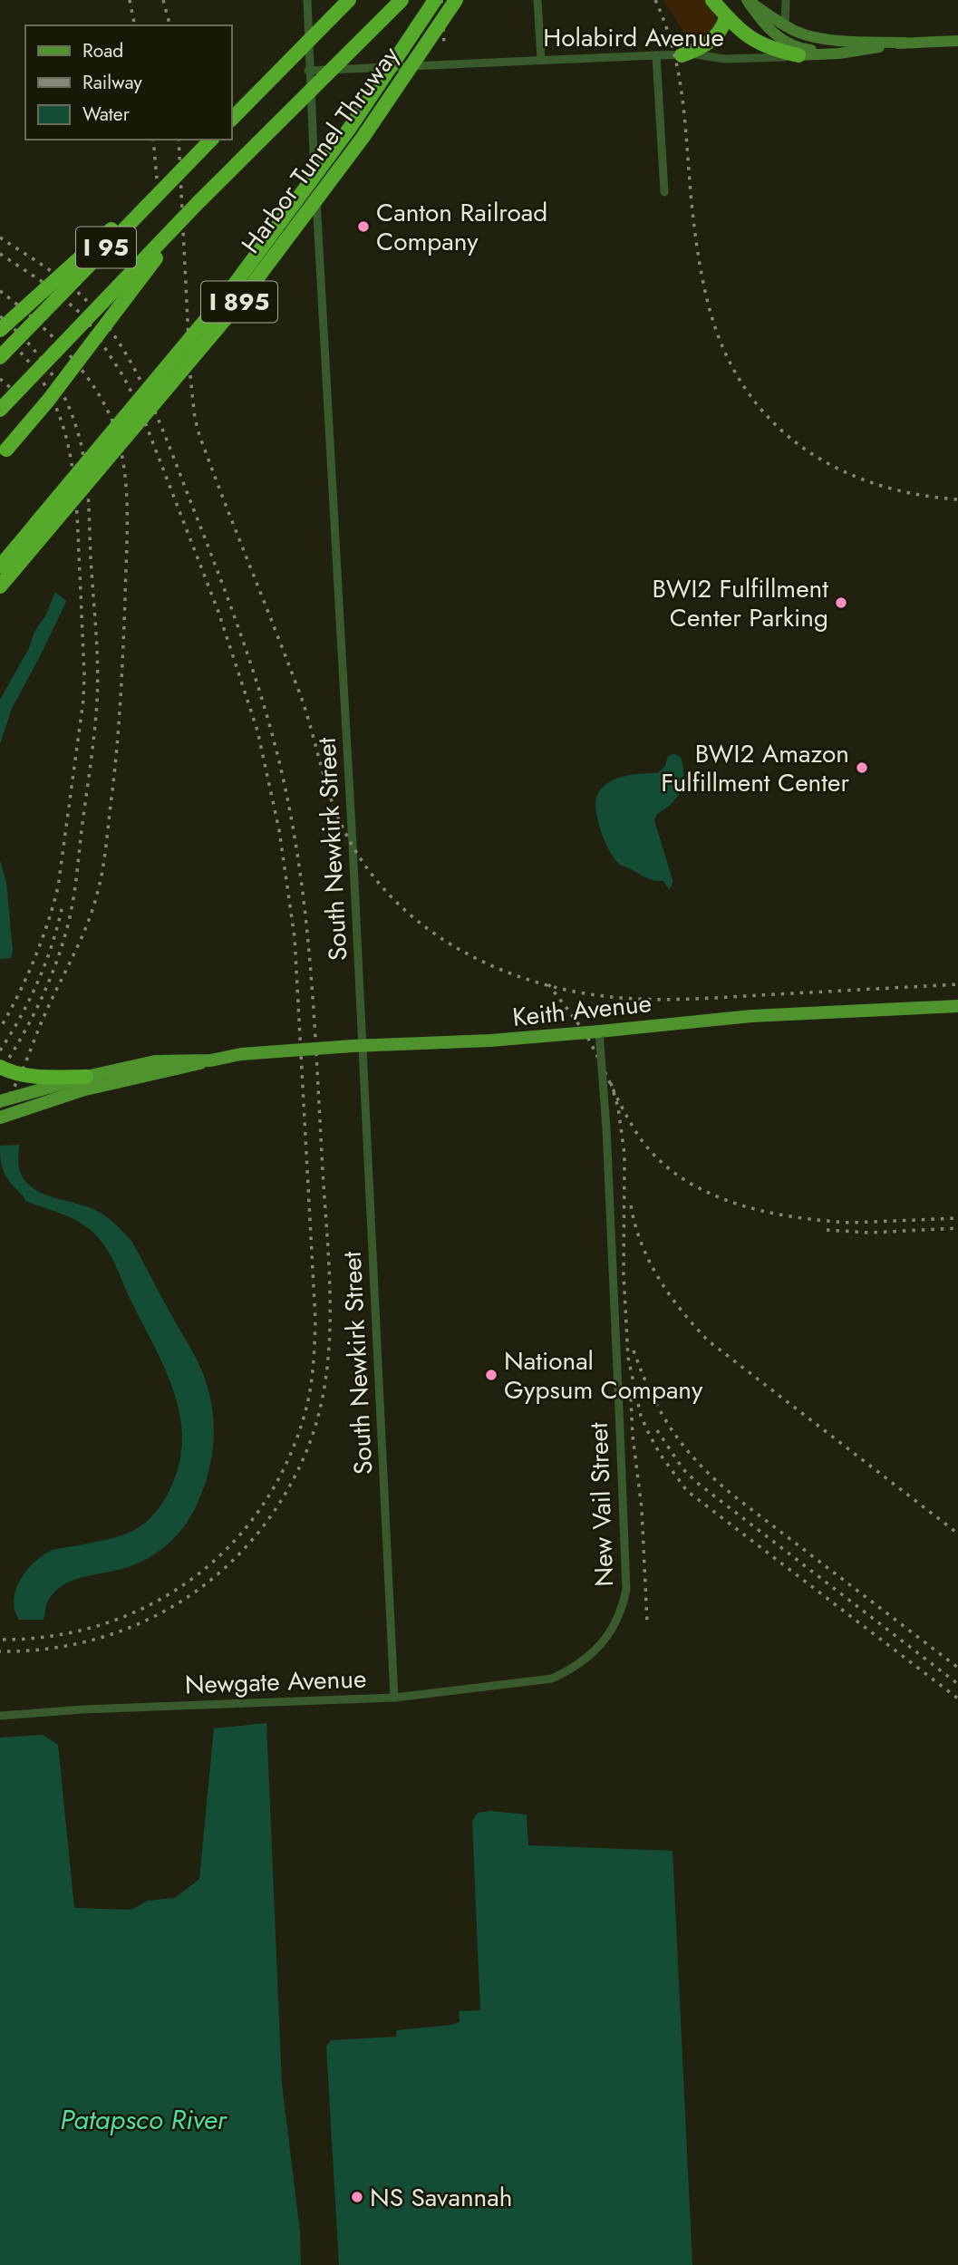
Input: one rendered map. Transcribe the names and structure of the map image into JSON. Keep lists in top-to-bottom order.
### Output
{
  "streets": {
    "highway": ["Harbor Tunnel Thruway", "I 95", "I 895"],
    "main road": ["Holabird Avenue", "Keith Avenue"],
    "street": ["South Newkirk Street", "New Vail Street", "Newgate Avenue"]
  },
  "crossings": [
    ["Holabird Avenue", "South Newkirk Street"],
    ["South Newkirk Street", "Keith Avenue"],
    ["South Newkirk Street", "Newgate Avenue"],
    ["Keith Avenue", "New Vail Street"],
    ["New Vail Street", "Newgate Avenue"]
  ],
  "water": ["Patapsco River"],
  "places": [
    "Canton Railroad Company",
    "BWI2 Fulfillment Center Parking",
    "BWI2 Amazon Fulfillment Center",
    "National Gypsum Company",
    "NS Savannah"
  ],
  "legend": ["Road", "Railway", "Water"]
}
